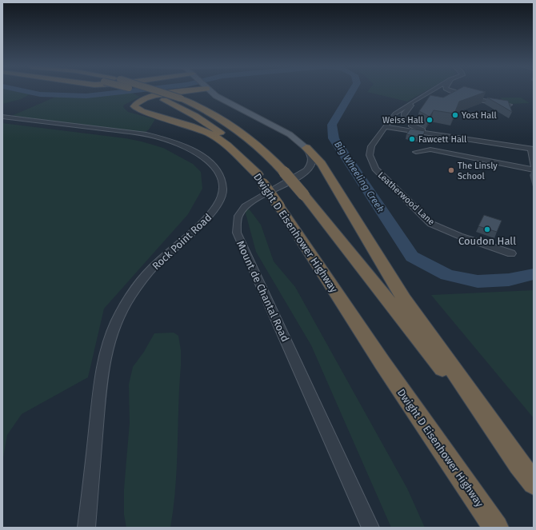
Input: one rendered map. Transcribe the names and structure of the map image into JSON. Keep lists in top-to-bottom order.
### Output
{
  "streets": {
    "highway": ["Dwight D Eisenhower Highway"],
    "street": ["Leatherwood Lane", "Rock Point Road", "Mount de Chantal Road"]
  },
  "water": ["Big Wheeling Creek"],
  "places": [
    "Yost Hall",
    "Weiss Hall",
    "Fawcett Hall",
    "The Linsly School",
    "Coudon Hall"
  ]
}
